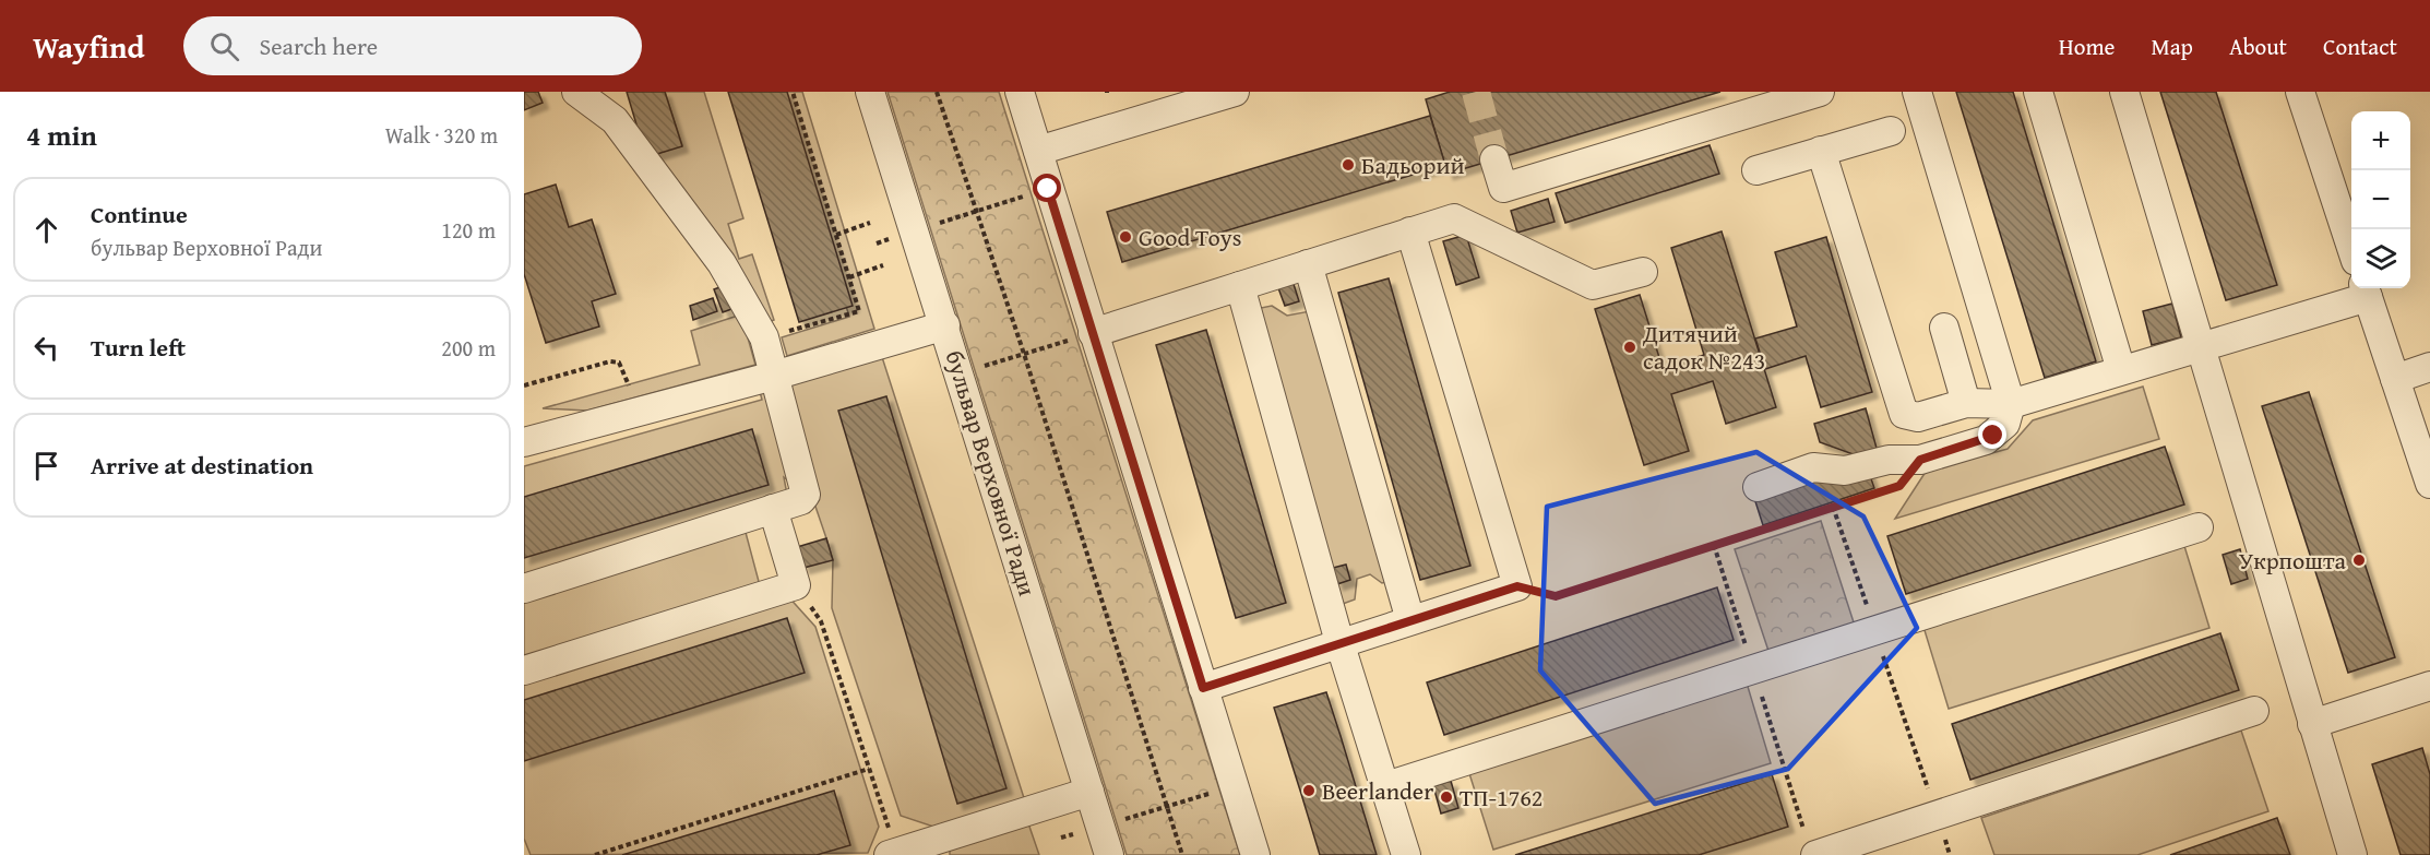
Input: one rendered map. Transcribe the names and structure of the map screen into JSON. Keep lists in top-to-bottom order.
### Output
{
  "streets": {
    "street": ["бульвар Верховної Ради"]
  },
  "places": [
    "Бадьорий",
    "Good Toys",
    "Дитячий садок №243",
    "Укрпошта",
    "Beerlander",
    "ТП-1762"
  ],
  "page": {
    "header": "Wayfind",
    "search": "Search here",
    "nav": [
      "Home",
      "Map",
      "About",
      "Contact"
    ],
    "heading": ["4 min", "Walk · 320 m"],
    "map_buttons": ["+", "−"],
    "list": [
      ["Continue", "бульвар Верховної Ради", "120 m"],
      ["Turn left", "200 m"],
      "Arrive at destination"
    ]
  }
}
